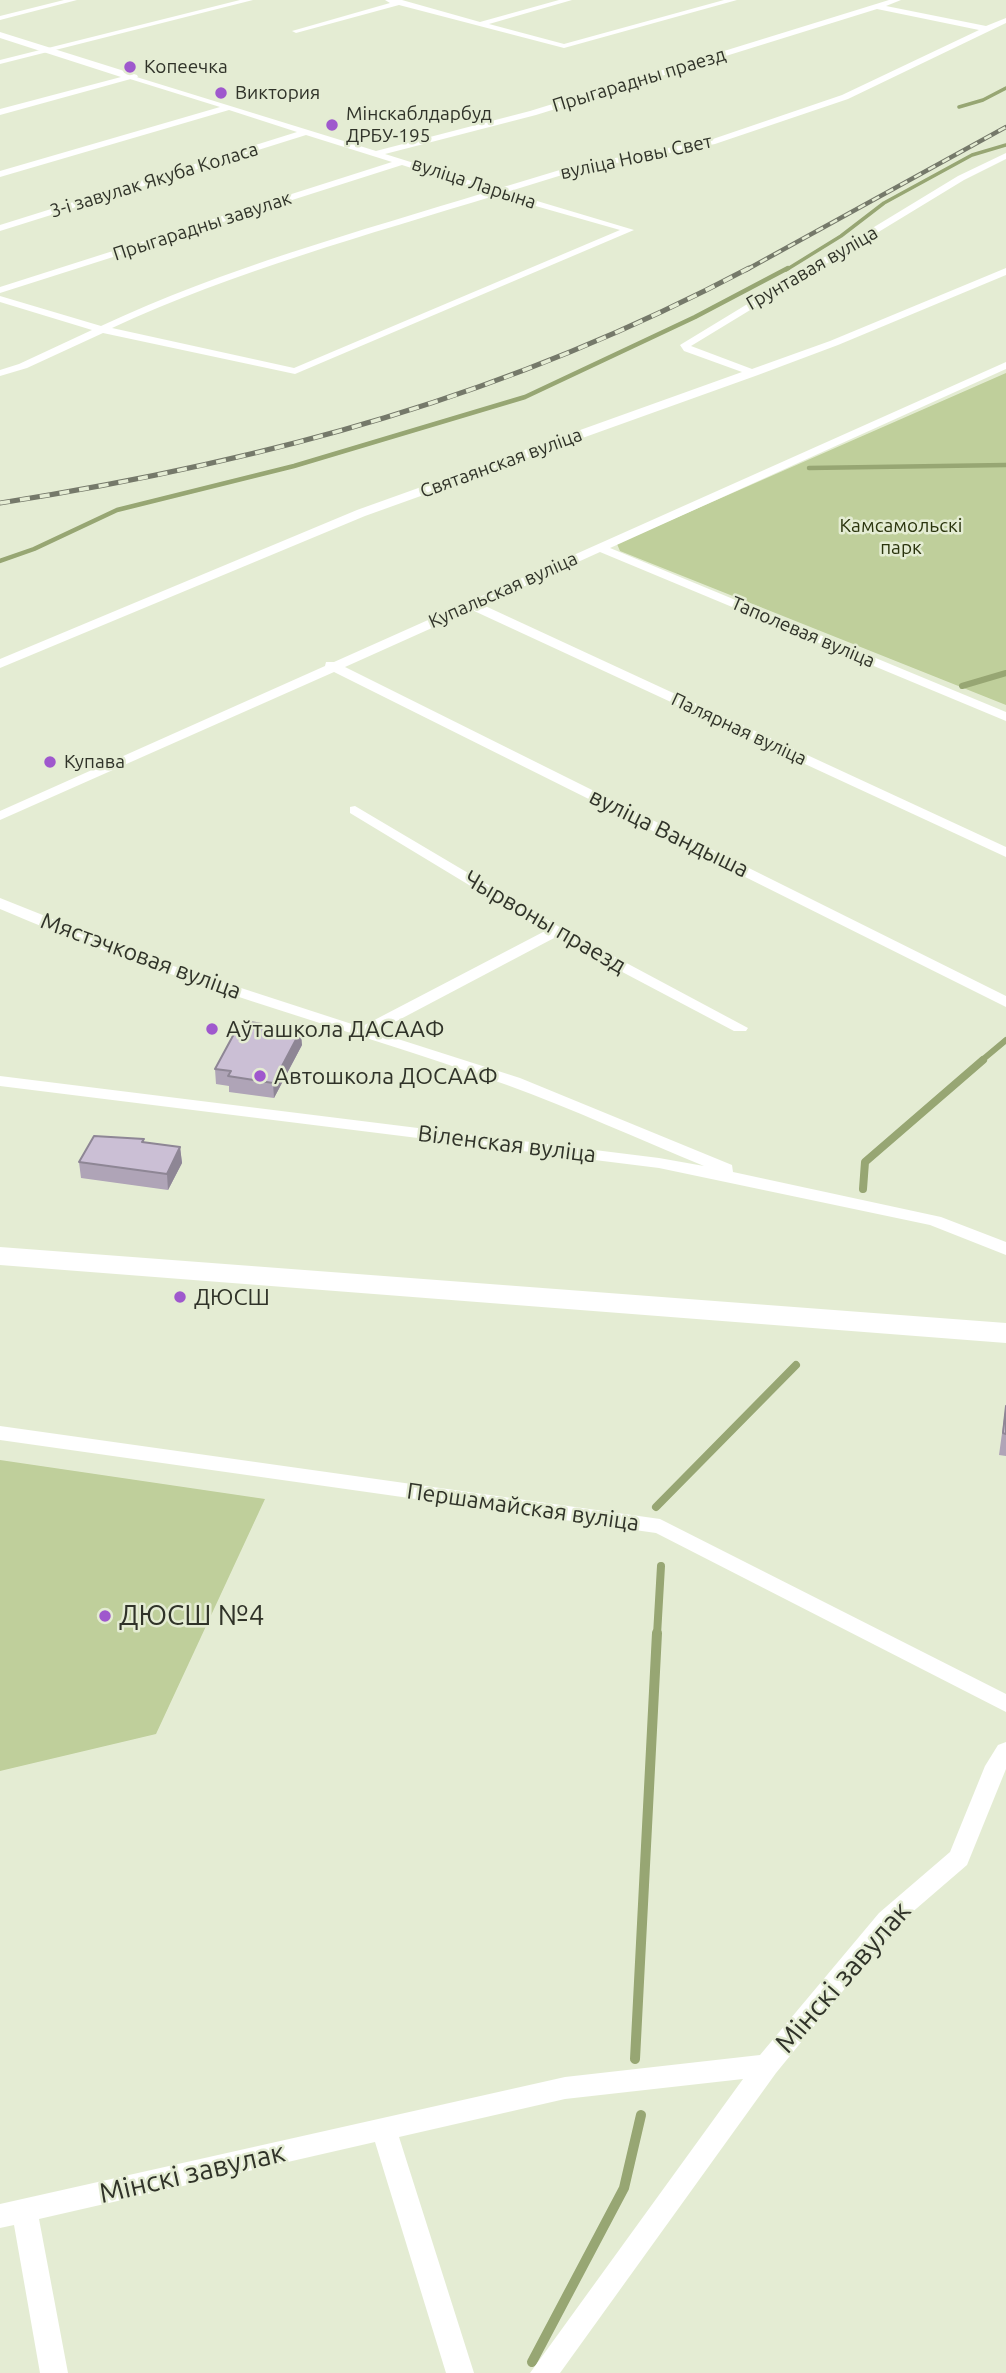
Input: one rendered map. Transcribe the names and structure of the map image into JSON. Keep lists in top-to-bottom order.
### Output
{
  "streets": {
    "street": [
      "Прыгарадны праезд",
      "вуліца Новы Свет",
      "3-і завулак Якуба Коласа",
      "вуліца Ларына",
      "Прыгарадны завулак",
      "Грунтавая вуліца",
      "Святаянская вуліца",
      "Купальская вуліца",
      "Таполевая вуліца",
      "Палярная вуліца",
      "вуліца Вандыша",
      "Чырвоны праезд",
      "Мястэчковая вуліца",
      "Віленская вуліца",
      "Першамайская вуліца",
      "Мінскі завулак"
    ]
  },
  "crossings": [
    ["Прыгарадны праезд", "вуліца Ларына"],
    ["вуліца Новы Свет", "вуліца Ларына"],
    ["3-і завулак Якуба Коласа", "вуліца Ларына"],
    ["вуліца Ларына", "Прыгарадны завулак"],
    ["Грунтавая вуліца", "Святаянская вуліца"],
    ["Купальская вуліца", "Таполевая вуліца"],
    ["Купальская вуліца", "Палярная вуліца"],
    ["Купальская вуліца", "вуліца Вандыша"],
    ["Мястэчковая вуліца", "Віленская вуліца"]
  ],
  "parks": ["Камсамольскі парк"],
  "places": [
    "Копеечка",
    "Виктория",
    "Мінскаблдарбуд ДРБУ-195",
    "Купава",
    "Аўташкола ДАСААФ",
    "Автошкола ДОСААФ",
    "ДЮСШ",
    "ДЮСШ №4"
  ]
}
